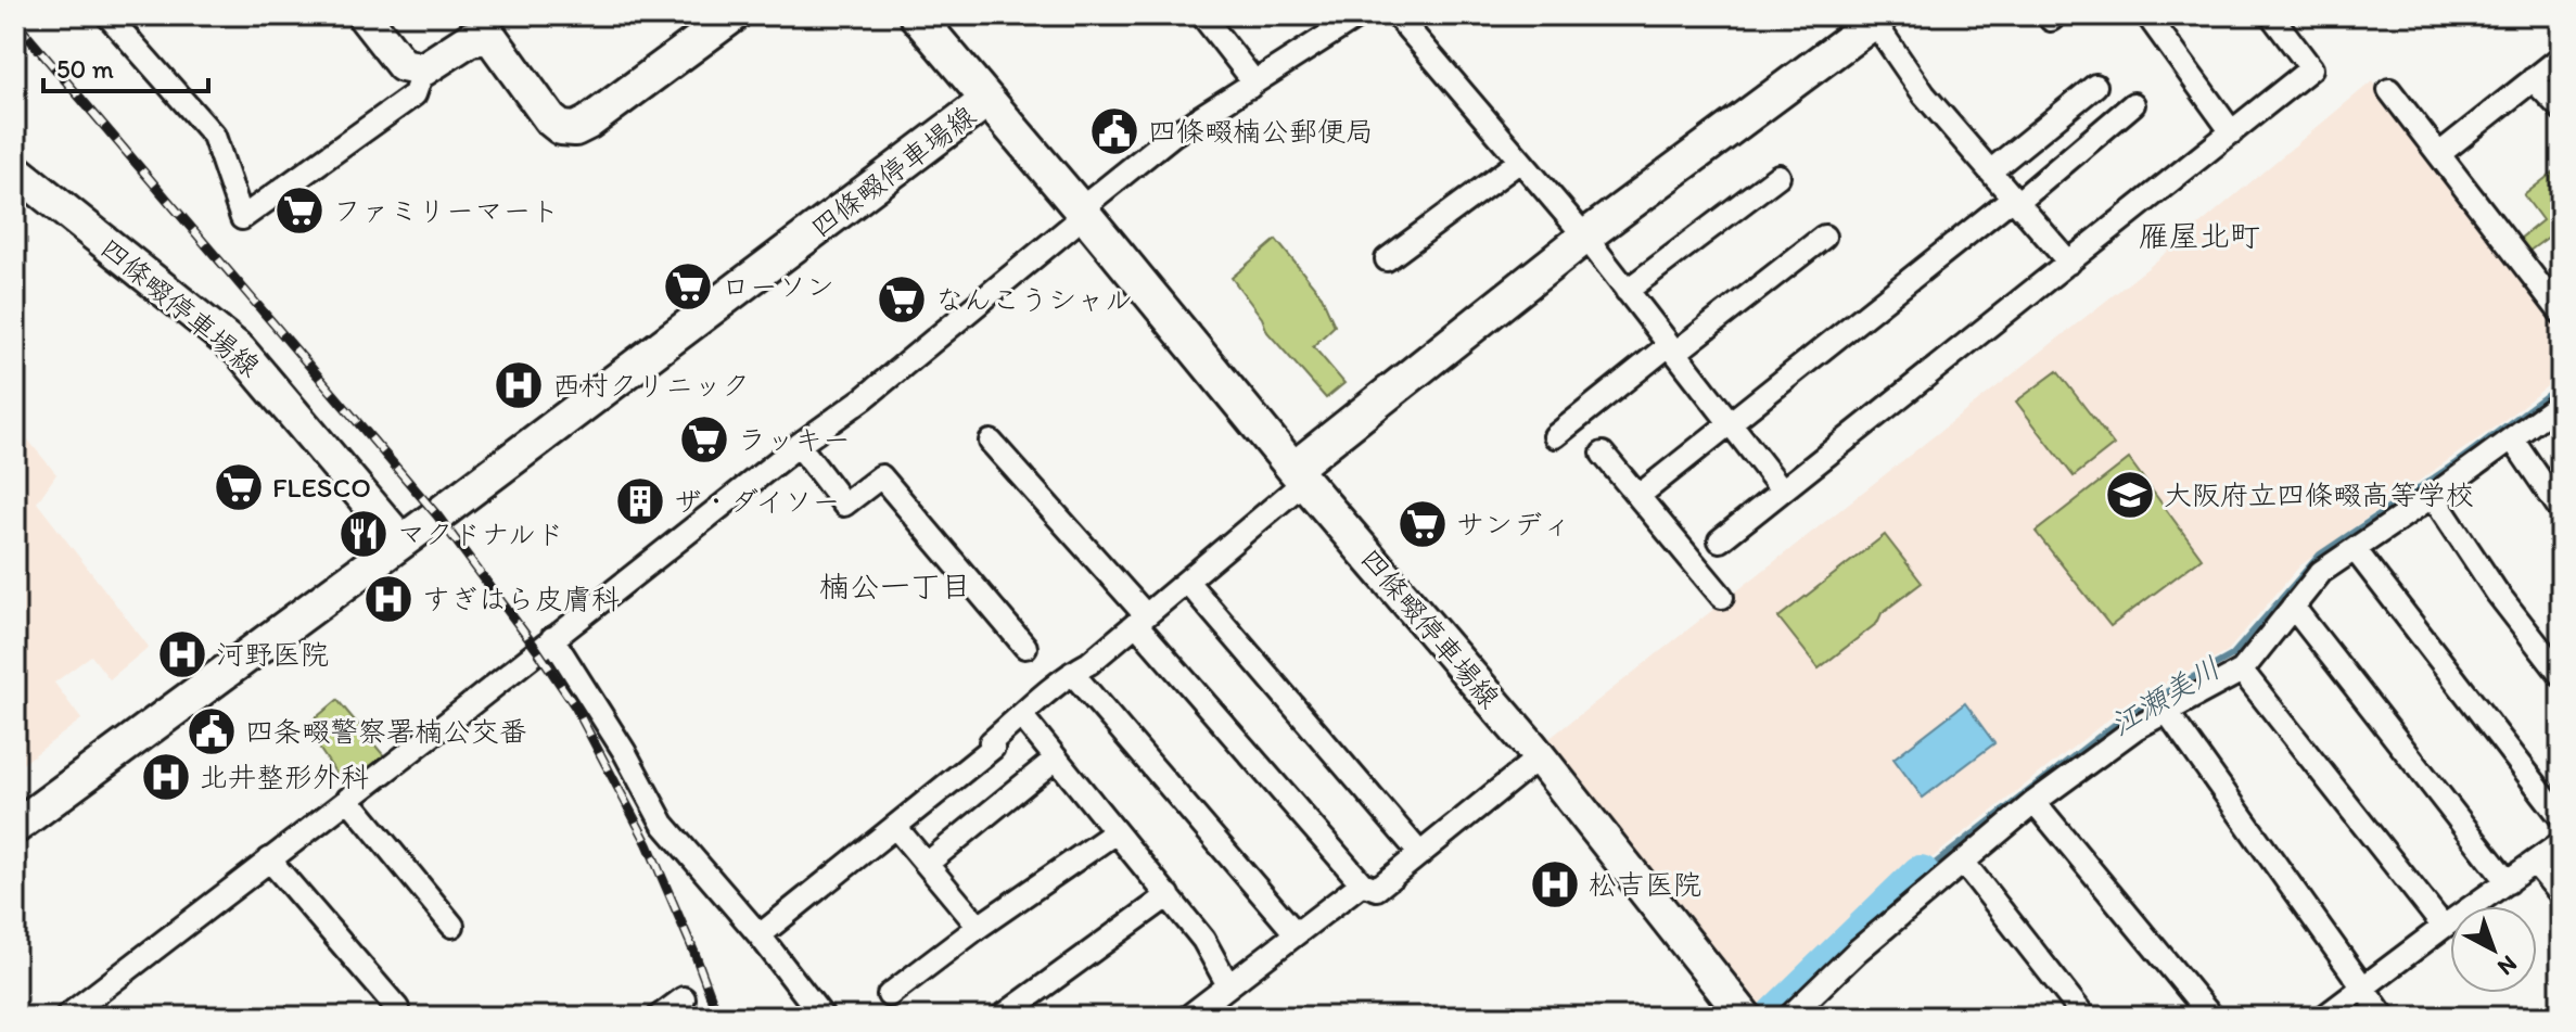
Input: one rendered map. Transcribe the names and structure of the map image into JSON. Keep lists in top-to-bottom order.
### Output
{
  "streets": {
    "main road": ["四條畷停車場線"]
  },
  "districts": ["雁屋北町", "楠公一丁目"],
  "water": ["江瀬美川"],
  "places": {
    "public building": ["四條畷楠公郵便局", "四条畷警察署楠公交番"],
    "supermarket": [
      "ファミリーマート",
      "ローソン",
      "なんこうシャル",
      "ラッキー",
      "FLESCO",
      "サンディ"
    ],
    "hospital": [
      "西村クリニック",
      "すぎはら皮膚科",
      "河野医院",
      "北井整形外科",
      "松吉医院"
    ],
    "school or university": ["大阪府立四條畷高等学校"],
    "building": ["ザ・ダイソー"],
    "restaurant": ["マクドナルド"]
  },
  "scale_bar": "50 m",
  "north": "bottom right"
}
